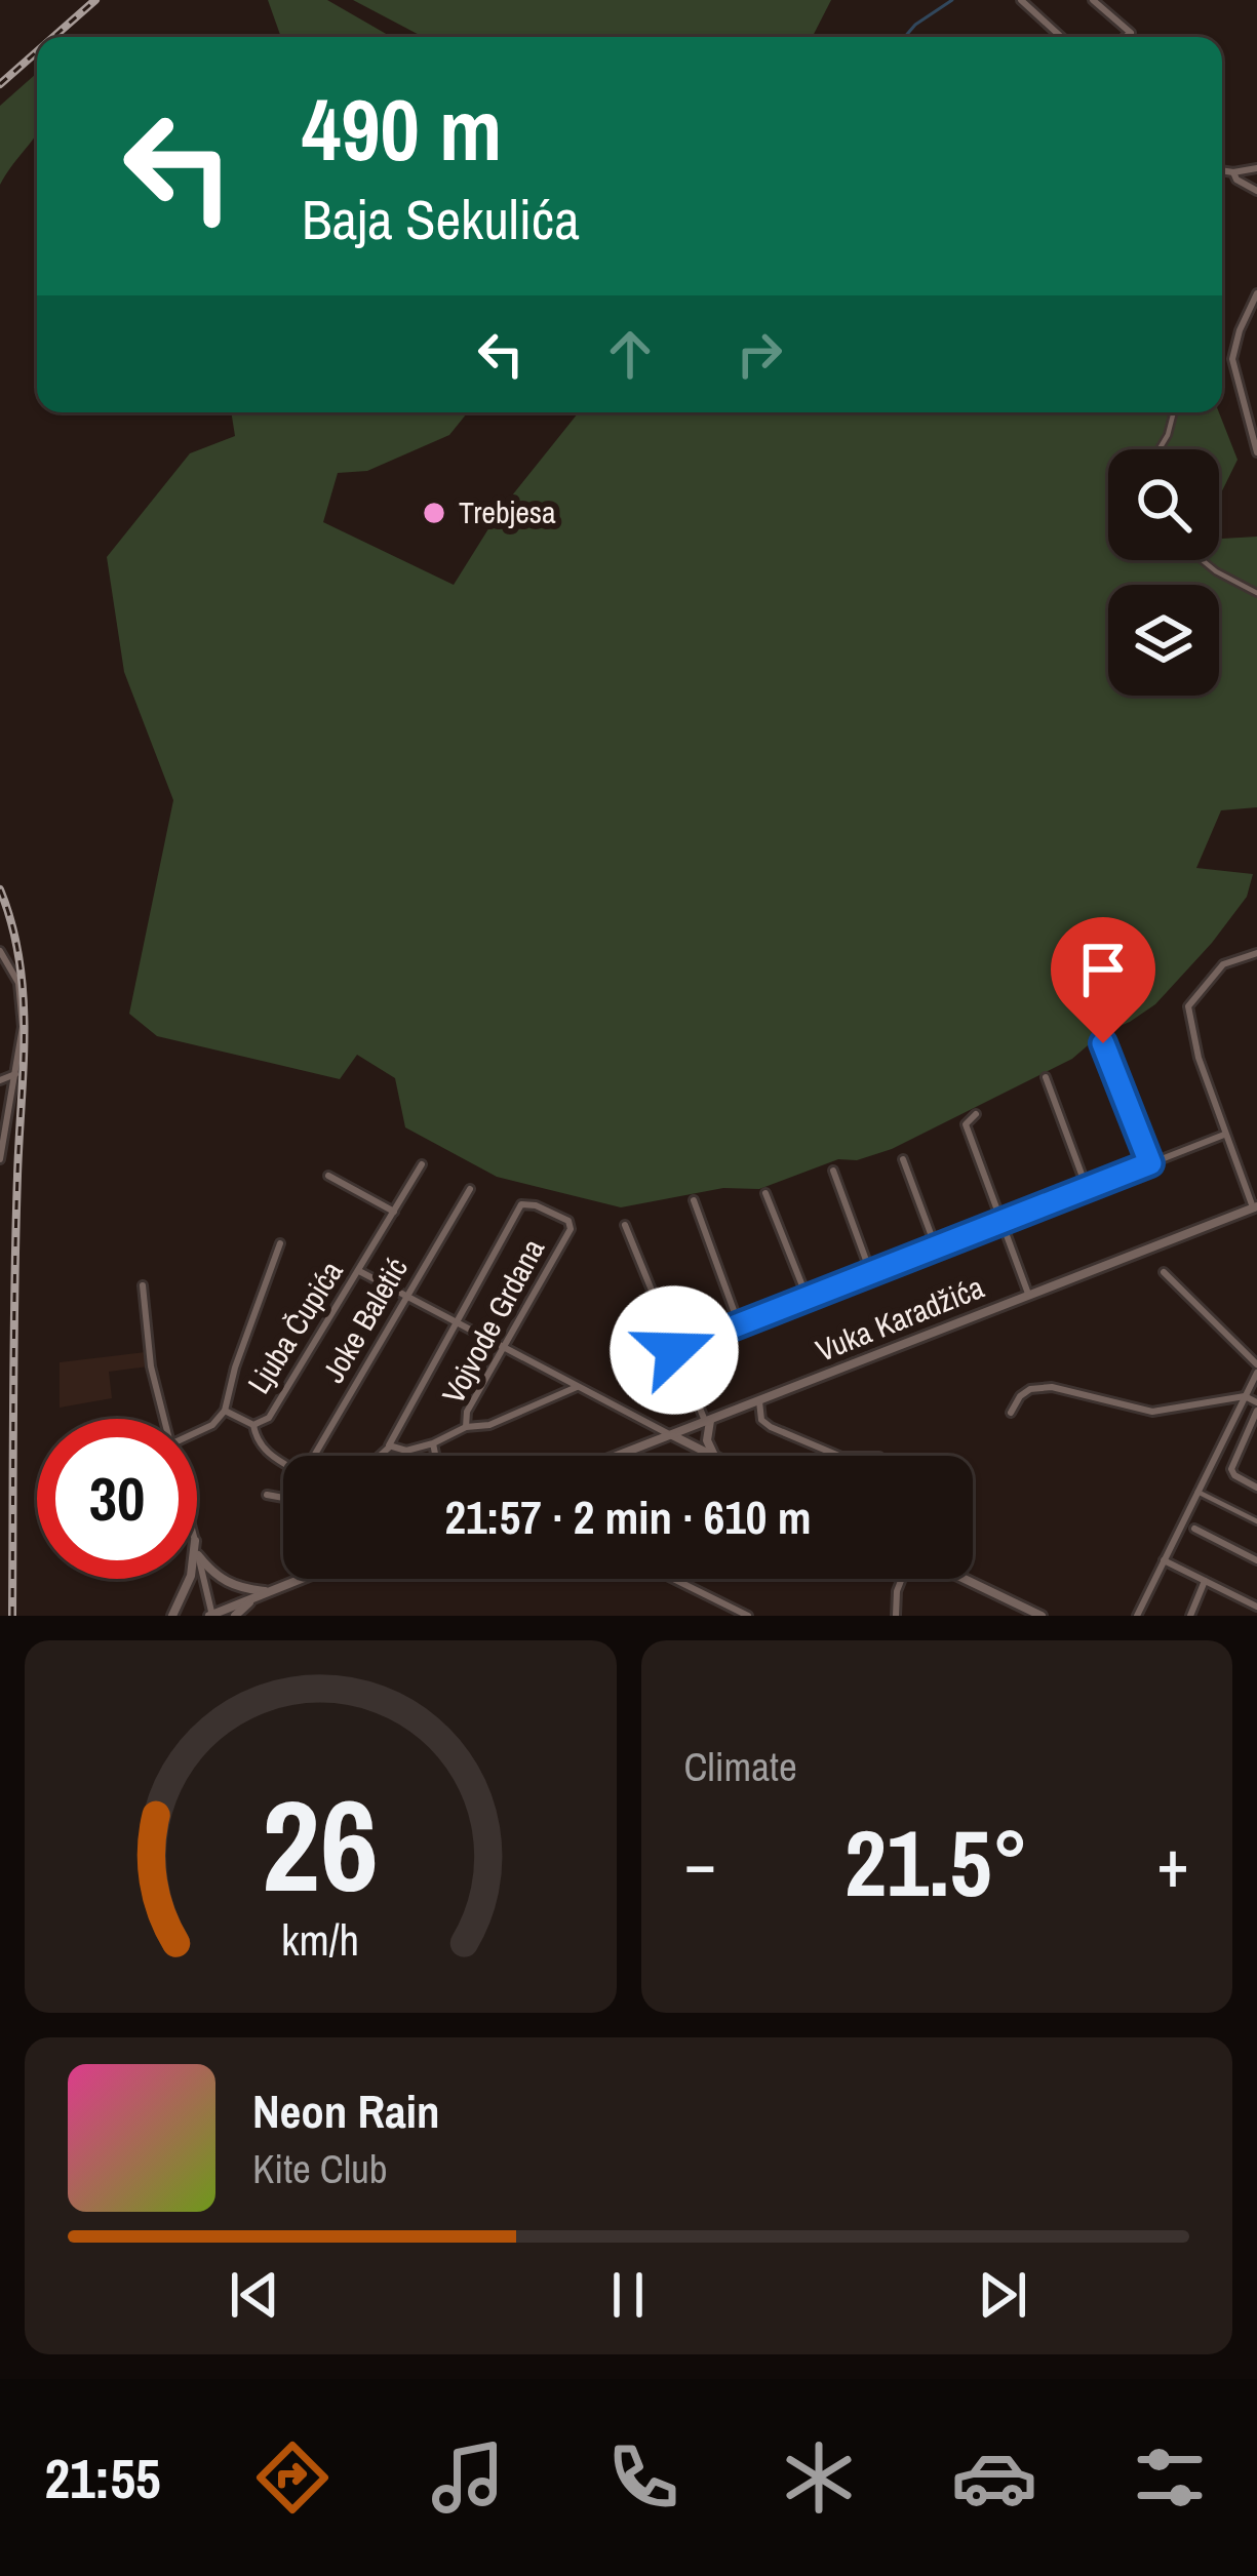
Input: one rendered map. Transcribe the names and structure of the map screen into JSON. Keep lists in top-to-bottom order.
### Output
{
  "streets": {
    "street": [
      "Vuka Karadžića",
      "Joke Baletić",
      "Vojvode Grdana",
      "Ljuba Čupića"
    ]
  },
  "places": ["Trebjesa"],
  "page": {
    "turn": ["490 m", "Baja Sekulića"],
    "limit": "30",
    "trip": "21:57 · 2 min · 610 m",
    "tile": "Climate",
    "heat": ["−", "21.5°", "+"],
    "song": ["Neon Rain", "Kite Club"],
    "tabs": "21:55",
    "gauge": ["26", "km/h"]
  }
}
